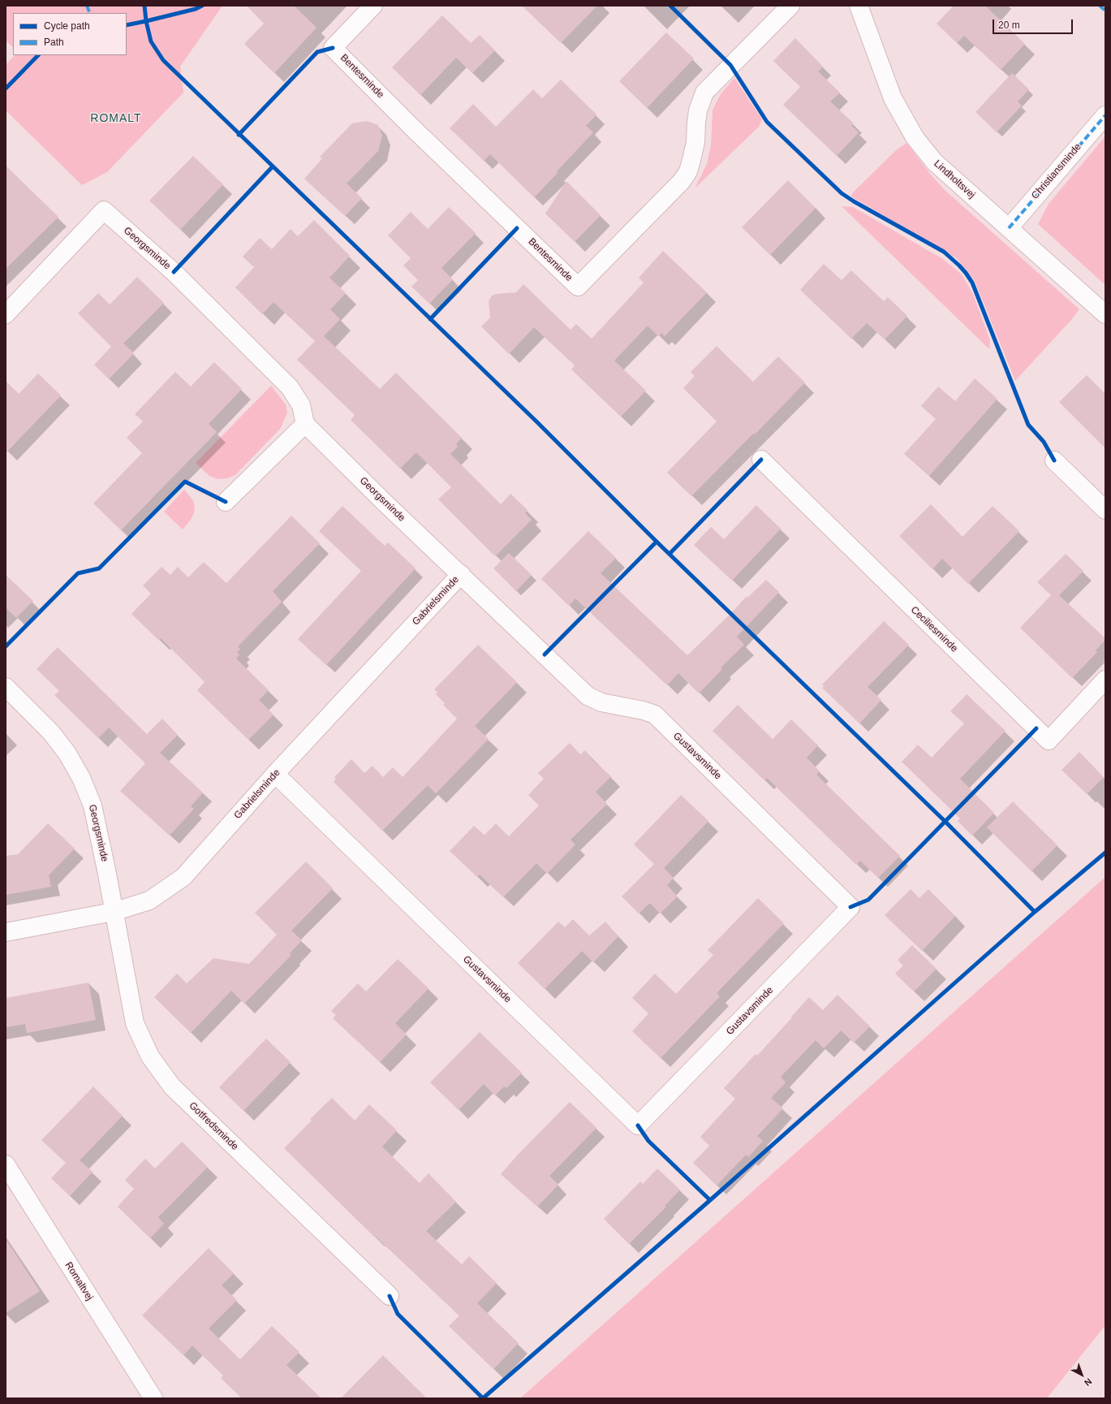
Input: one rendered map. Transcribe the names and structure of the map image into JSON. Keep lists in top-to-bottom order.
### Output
{
  "streets": {
    "street": [
      "Bentesminde",
      "Christiansminde",
      "Lindholtsvej",
      "Georgsminde",
      "Gabrielsminde",
      "Ceciliesminde",
      "Gustavsminde",
      "Gotfredsminde",
      "Romaltvej"
    ]
  },
  "crossings": [
    ["Christiansminde", "Lindholtsvej"],
    ["Georgsminde", "Gabrielsminde"],
    ["Georgsminde", "Gustavsminde"],
    ["Georgsminde", "Gotfredsminde"],
    ["Gabrielsminde", "Gustavsminde"],
    ["Gabrielsminde", "Gotfredsminde"]
  ],
  "districts": ["ROMALT"],
  "legend": ["Cycle path", "Path"],
  "scale_bar": "20 m",
  "north": "bottom right"
}
